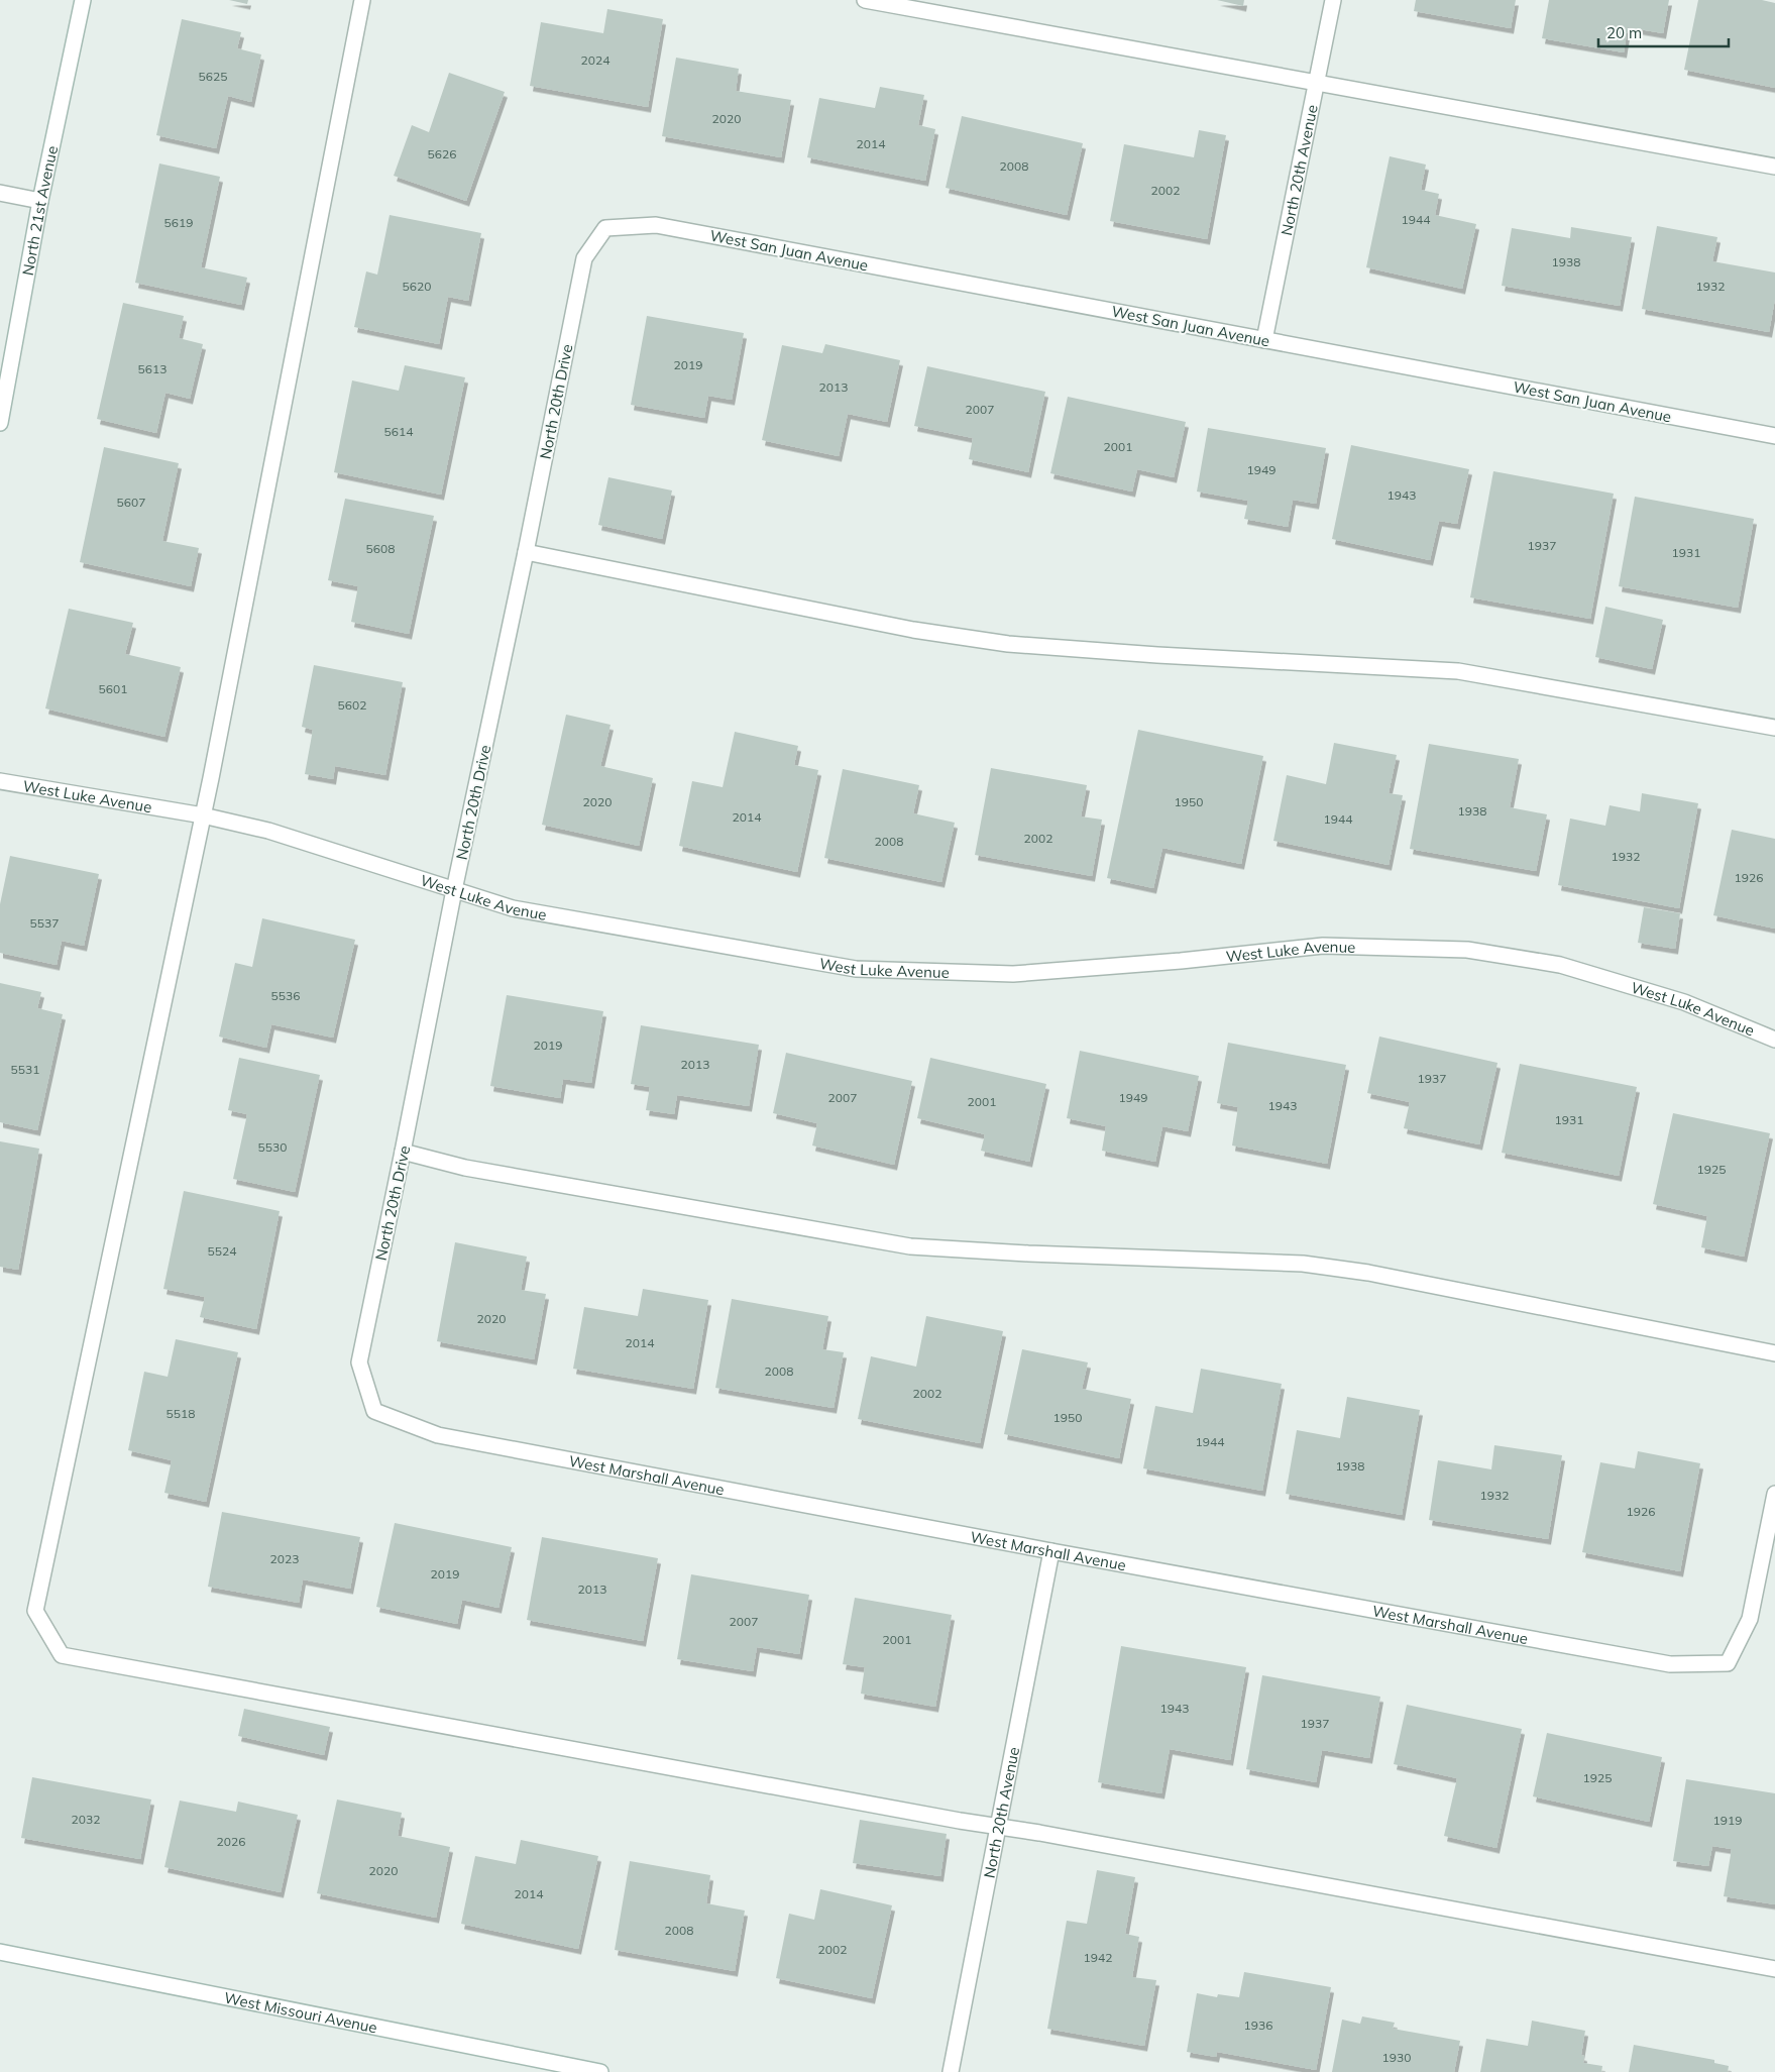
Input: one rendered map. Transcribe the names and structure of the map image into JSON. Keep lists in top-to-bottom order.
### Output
{
  "streets": {
    "street": [
      "North 20th Avenue",
      "North 21st Avenue",
      "West San Juan Avenue",
      "North 20th Drive",
      "West Luke Avenue",
      "West Marshall Avenue",
      "West Missouri Avenue"
    ]
  },
  "crossings": [
    ["North 20th Avenue", "West San Juan Avenue"],
    ["North 20th Avenue", "West Marshall Avenue"],
    ["West San Juan Avenue", "North 20th Drive"],
    ["North 20th Drive", "West Luke Avenue"],
    ["North 20th Drive", "West Marshall Avenue"]
  ],
  "house_numbers": [
    "2024",
    "5625",
    "2020",
    "2014",
    "5626",
    "2008",
    "2002",
    "1944",
    "5619",
    "1938",
    "5620",
    "1932",
    "2019",
    "5613",
    "2013",
    "2007",
    "5614",
    "2001",
    "1949",
    "1943",
    "5607",
    "1937",
    "5608",
    "1931",
    "5601",
    "5602",
    "2020",
    "1950",
    "1938",
    "2014",
    "1944",
    "2002",
    "2008",
    "1932",
    "1926",
    "5537",
    "5536",
    "2019",
    "2013",
    "5531",
    "1937",
    "2007",
    "1949",
    "2001",
    "1943",
    "1931",
    "5530",
    "1925",
    "5524",
    "2020",
    "2014",
    "2008",
    "2002",
    "5518",
    "1950",
    "1944",
    "1938",
    "1932",
    "1926",
    "2023",
    "2019",
    "2013",
    "2007",
    "2001",
    "1943",
    "1937",
    "1925",
    "2032",
    "1919",
    "2026",
    "2020",
    "2014",
    "2008",
    "2002",
    "1942",
    "1936",
    "1930"
  ],
  "scale_bar": "20 m"
}
